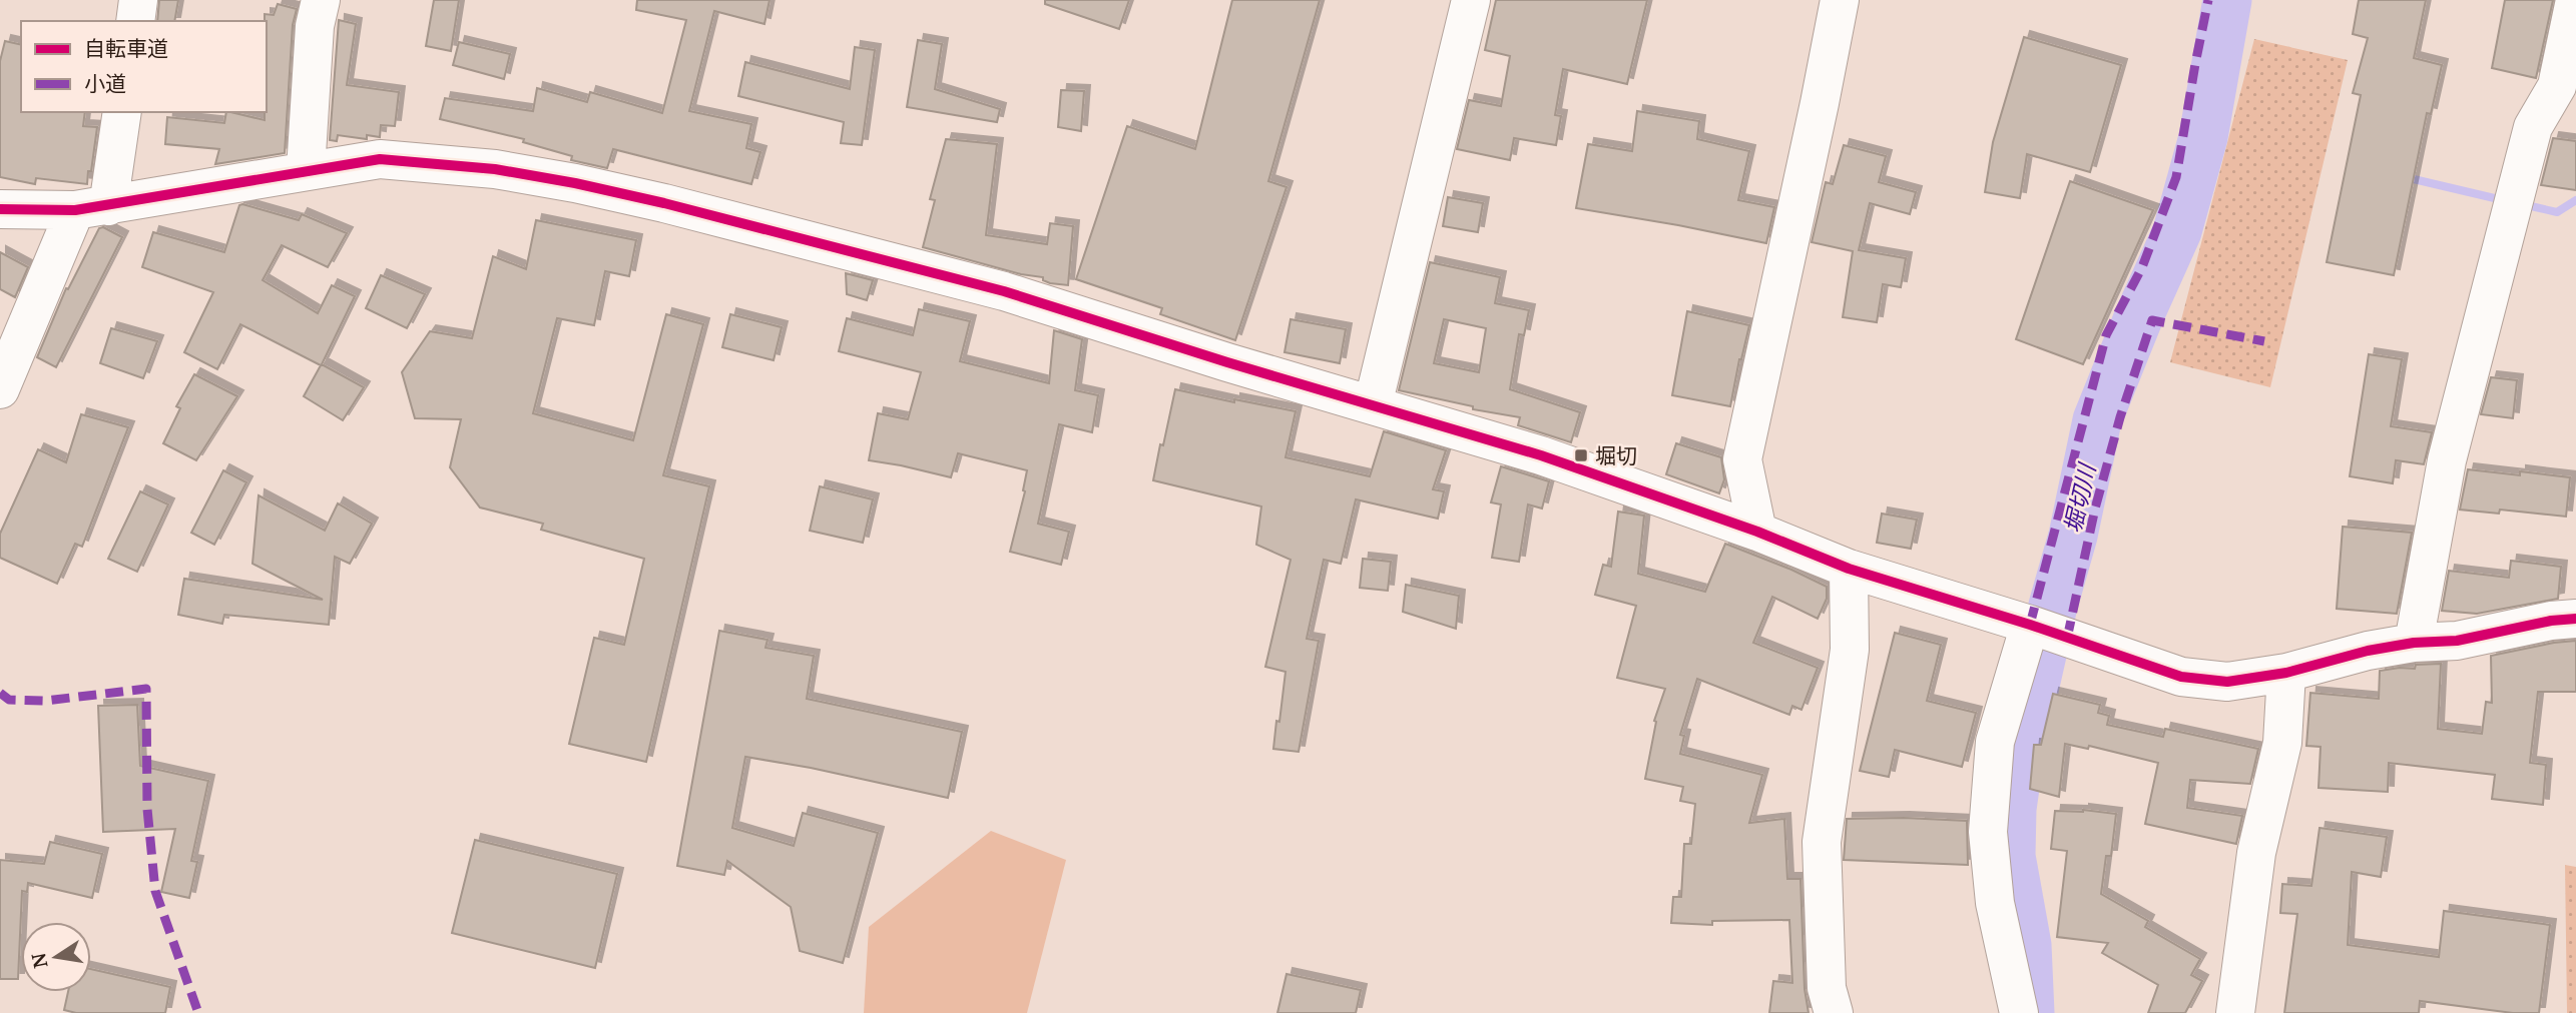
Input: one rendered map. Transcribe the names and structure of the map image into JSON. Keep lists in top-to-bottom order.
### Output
{
  "water": ["堀切川"],
  "places": {
    "transit": ["堀切"]
  },
  "legend": ["自転車道", "小道"],
  "north": "left"
}
